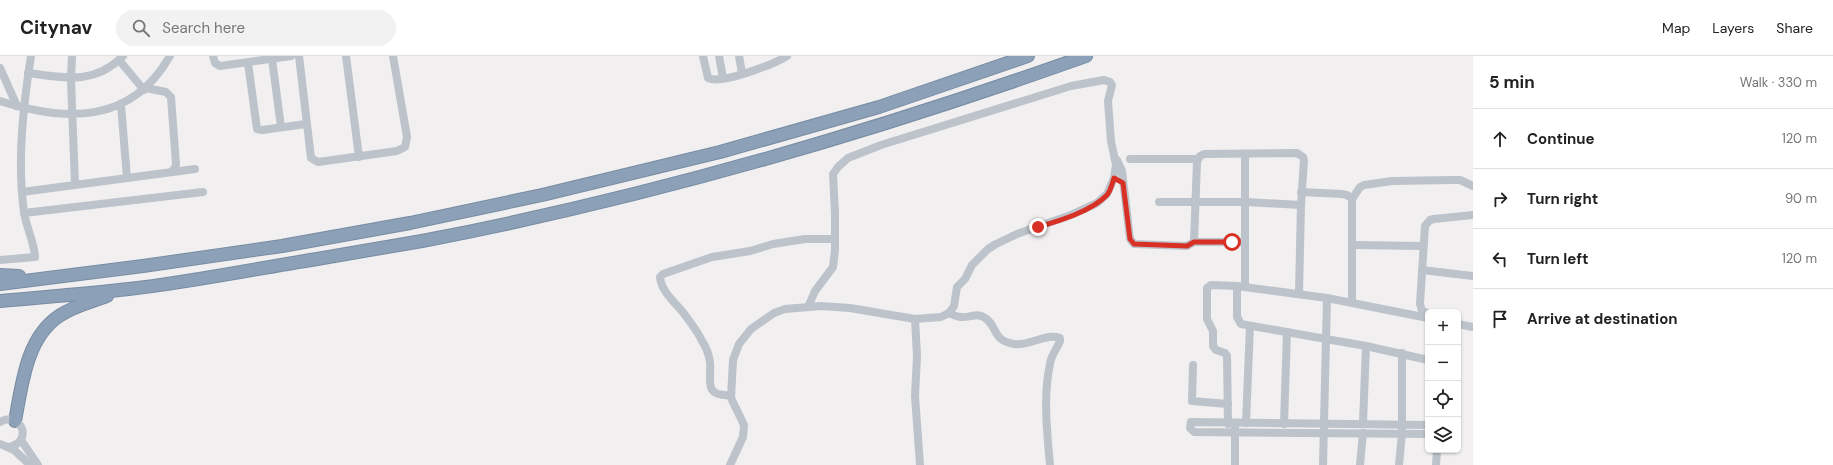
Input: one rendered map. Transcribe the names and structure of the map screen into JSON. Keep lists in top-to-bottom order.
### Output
{
  "page": {
    "header": "Citynav",
    "search": "Search here",
    "nav": ["Map", "Layers", "Share"],
    "heading": ["5 min", "Walk · 330 m"],
    "list": [
      ["Continue", "120 m"],
      ["Turn right", "90 m"],
      ["Turn left", "120 m"],
      "Arrive at destination"
    ],
    "map_buttons": ["+", "−"]
  }
}
